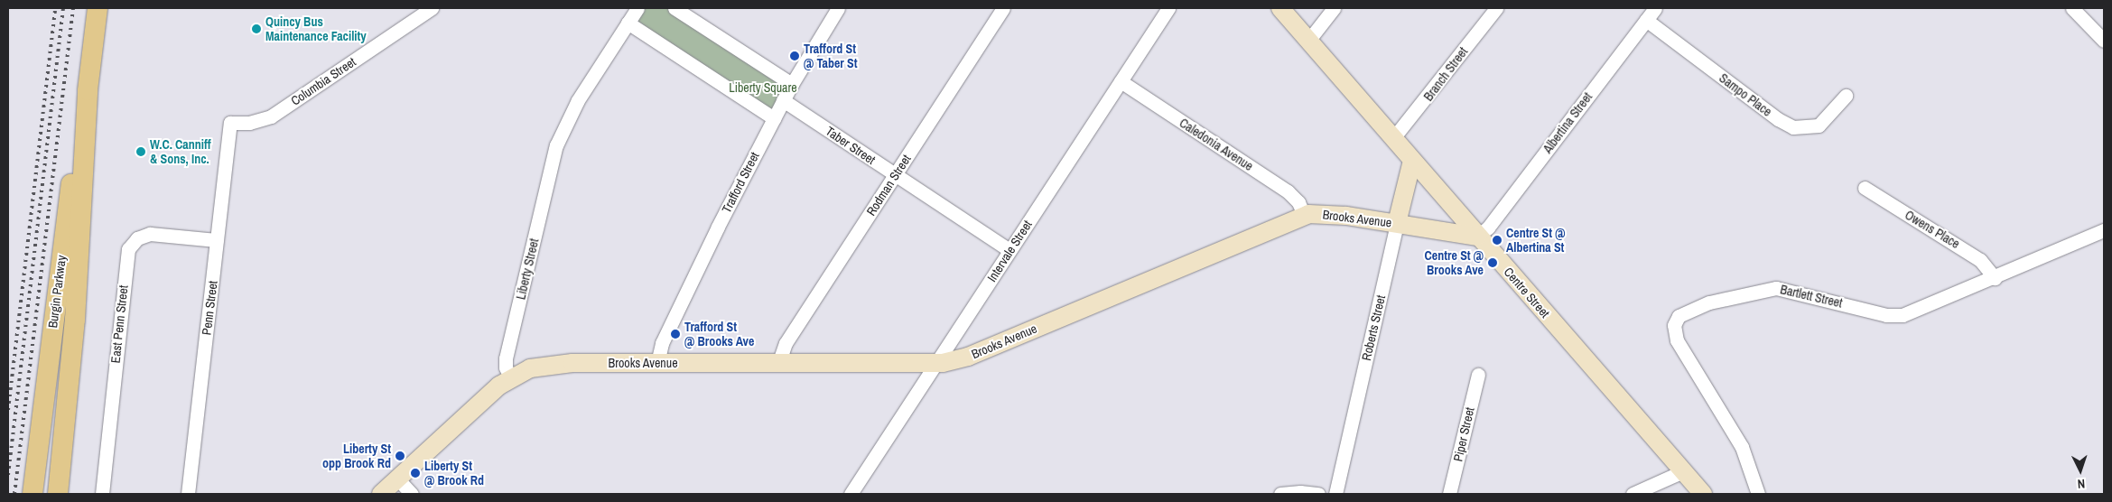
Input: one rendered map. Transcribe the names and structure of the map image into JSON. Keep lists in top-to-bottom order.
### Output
{
  "streets": {
    "main road": ["Burgin Parkway"],
    "street": [
      "Branch Street",
      "Columbia Street",
      "Sampo Place",
      "Albertina Street",
      "Caledonia Avenue",
      "Taber Street",
      "Trafford Street",
      "Rodman Street",
      "Brooks Avenue",
      "Owens Place",
      "Intervale Street",
      "Liberty Street",
      "Centre Street",
      "Bartlett Street",
      "Penn Street",
      "East Penn Street",
      "Roberts Street",
      "Piper Street"
    ]
  },
  "crossings": [
    ["Branch Street", "Centre Street"],
    ["Columbia Street", "Penn Street"],
    ["Sampo Place", "Albertina Street"],
    ["Albertina Street", "Brooks Avenue"],
    ["Albertina Street", "Centre Street"],
    ["Caledonia Avenue", "Brooks Avenue"],
    ["Caledonia Avenue", "Intervale Street"],
    ["Taber Street", "Trafford Street"],
    ["Taber Street", "Rodman Street"],
    ["Taber Street", "Intervale Street"],
    ["Trafford Street", "Brooks Avenue"],
    ["Rodman Street", "Brooks Avenue"],
    ["Brooks Avenue", "Intervale Street"],
    ["Brooks Avenue", "Liberty Street"],
    ["Brooks Avenue", "Centre Street"],
    ["Brooks Avenue", "Roberts Street"],
    ["Owens Place", "Bartlett Street"],
    ["Centre Street", "Roberts Street"],
    ["Penn Street", "East Penn Street"]
  ],
  "parks": ["Liberty Square"],
  "places": [
    "Quincy Bus Maintenance Facility",
    "Trafford St @ Taber St",
    "W.C. Canniff & Sons, Inc.",
    "Centre St @ Albertina St",
    "Centre St @ Brooks Ave",
    "Trafford St @ Brooks Ave",
    "Liberty St opp Brook Rd",
    "Liberty St @ Brook Rd"
  ],
  "north": "bottom"
}
